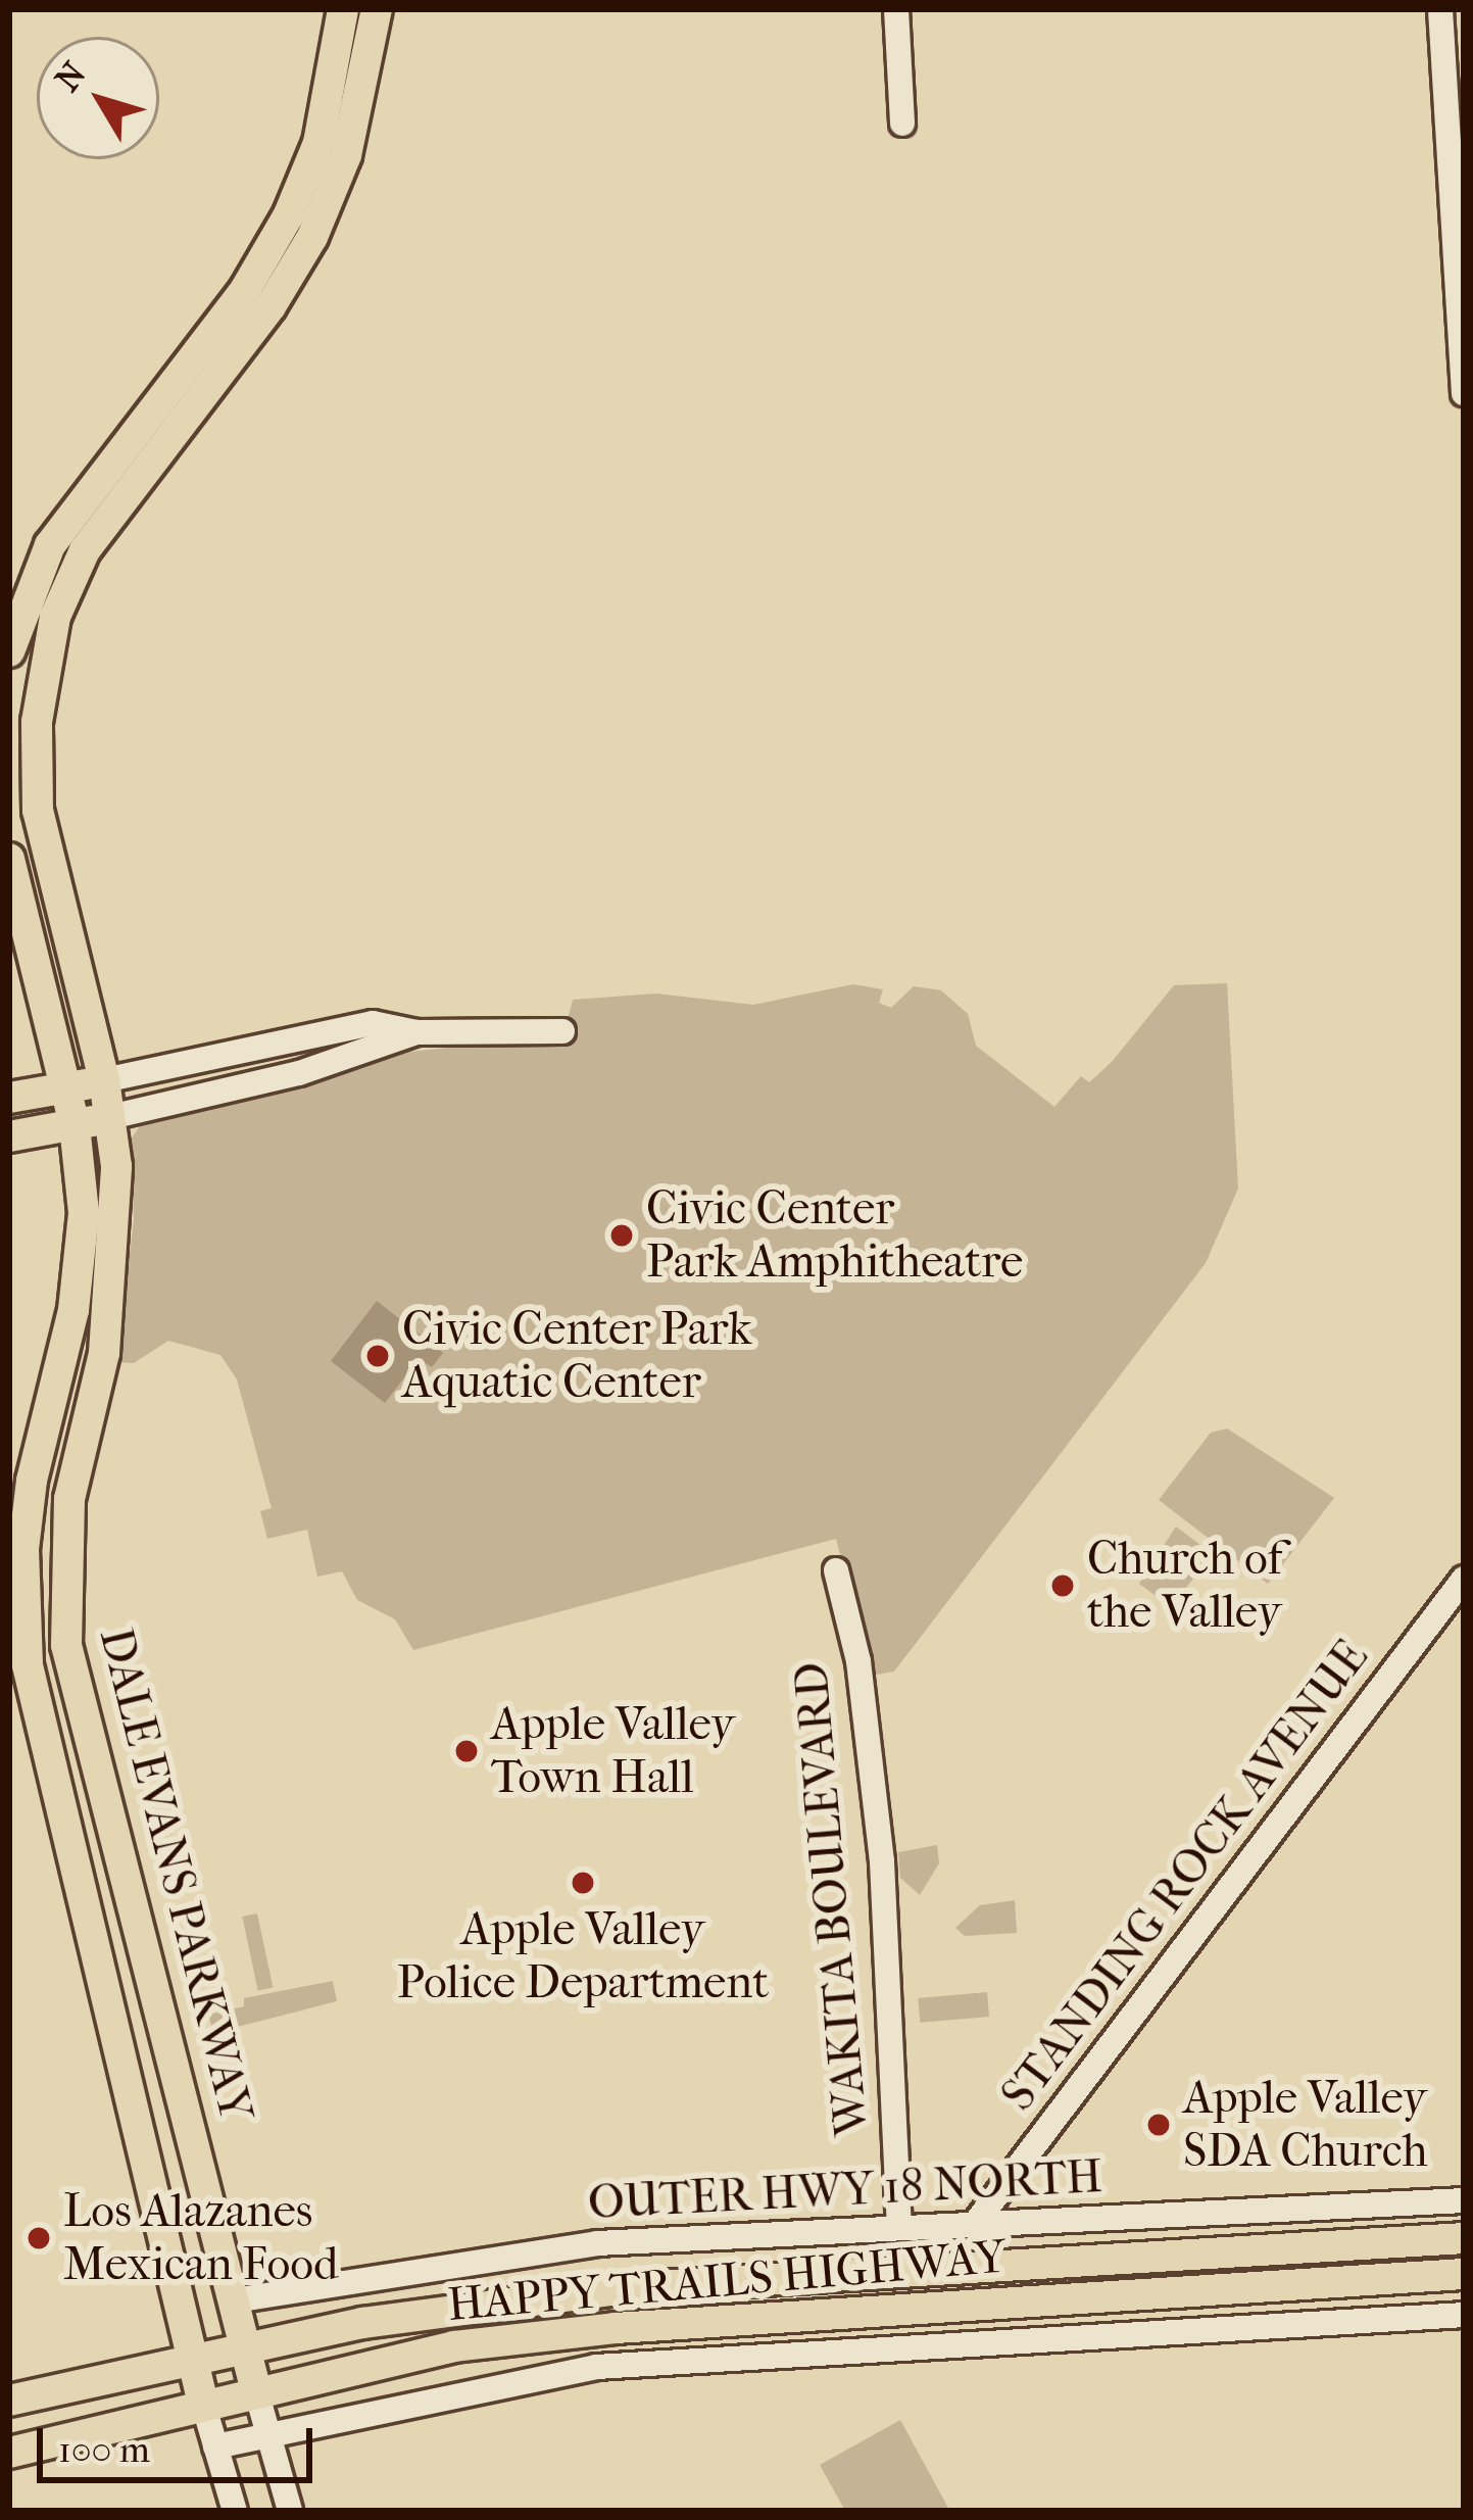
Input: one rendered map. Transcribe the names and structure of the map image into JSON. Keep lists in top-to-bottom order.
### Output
{
  "streets": {
    "main road": ["DALE EVANS PARKWAY", "HAPPY TRAILS HIGHWAY"],
    "street": ["STANDING ROCK AVENUE", "WAKITA BOULEVARD", "OUTER HWY 18 NORTH"]
  },
  "crossings": [
    ["DALE EVANS PARKWAY", "OUTER HWY 18 NORTH"],
    ["DALE EVANS PARKWAY", "HAPPY TRAILS HIGHWAY"],
    ["STANDING ROCK AVENUE", "OUTER HWY 18 NORTH"],
    ["WAKITA BOULEVARD", "OUTER HWY 18 NORTH"]
  ],
  "places": [
    "Civic Center Park Amphitheatre",
    "Civic Center Park Aquatic Center",
    "Church of the Valley",
    "Apple Valley Town Hall",
    "Apple Valley Police Department",
    "Apple Valley SDA Church",
    "Los Alazanes Mexican Food"
  ],
  "scale_bar": "100 m",
  "north": "top left"
}
